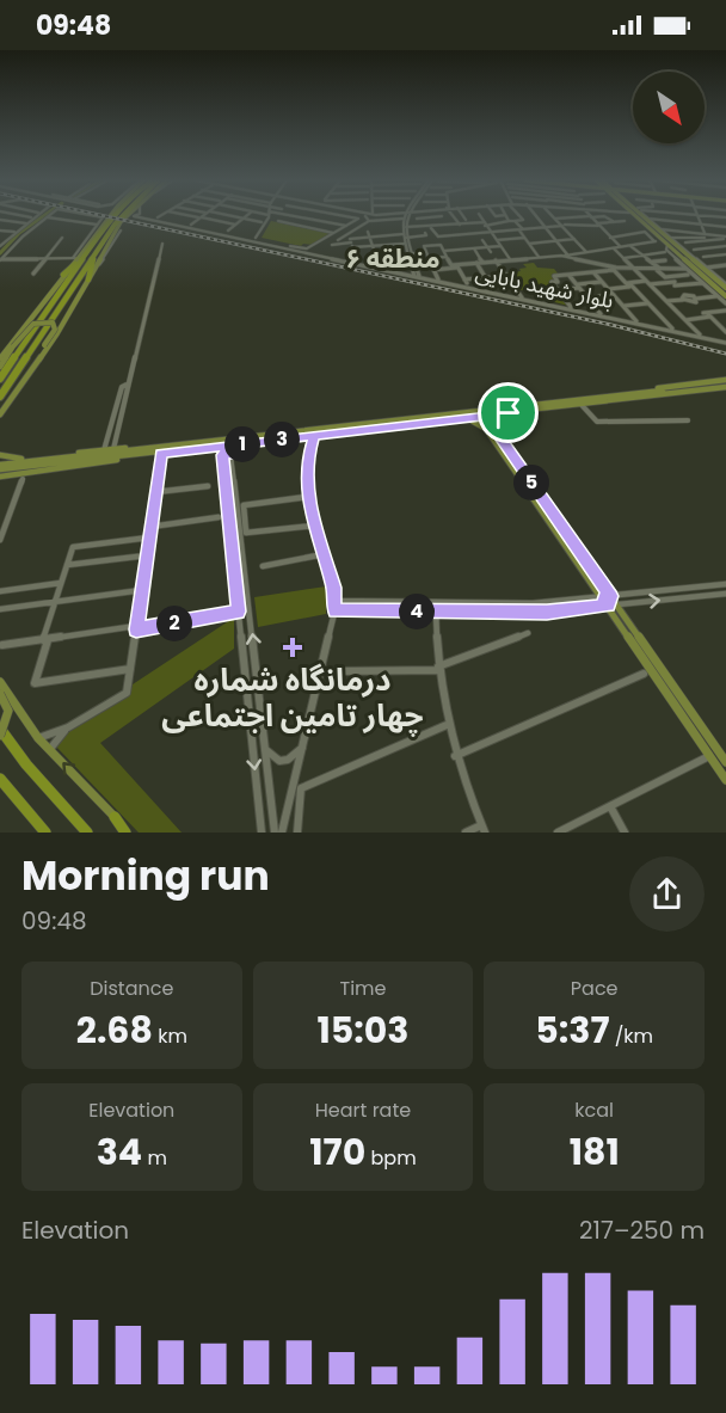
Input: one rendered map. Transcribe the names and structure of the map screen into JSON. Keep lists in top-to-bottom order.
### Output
{
  "streets": {
    "street": ["بلوار شهید بابایی"]
  },
  "districts": ["منطقه ۶"],
  "places": {
    "health": ["درمانگاه شماره چهار تامین اجتماعی"]
  },
  "north": "bottom right",
  "page": {
    "status": "09:48",
    "pins": [
      "3",
      "1",
      "5",
      "4",
      "2"
    ],
    "heading": ["Morning run", "09:48"],
    "stats": [
      ["Distance", "2.68 km"],
      ["Time", "15:03"],
      ["Pace", "5:37 /km"],
      ["Elevation", "34 m"],
      ["Heart rate", "170 bpm"],
      ["kcal", "181"]
    ],
    "chart": ["Elevation", "217–250 m"]
  }
}
